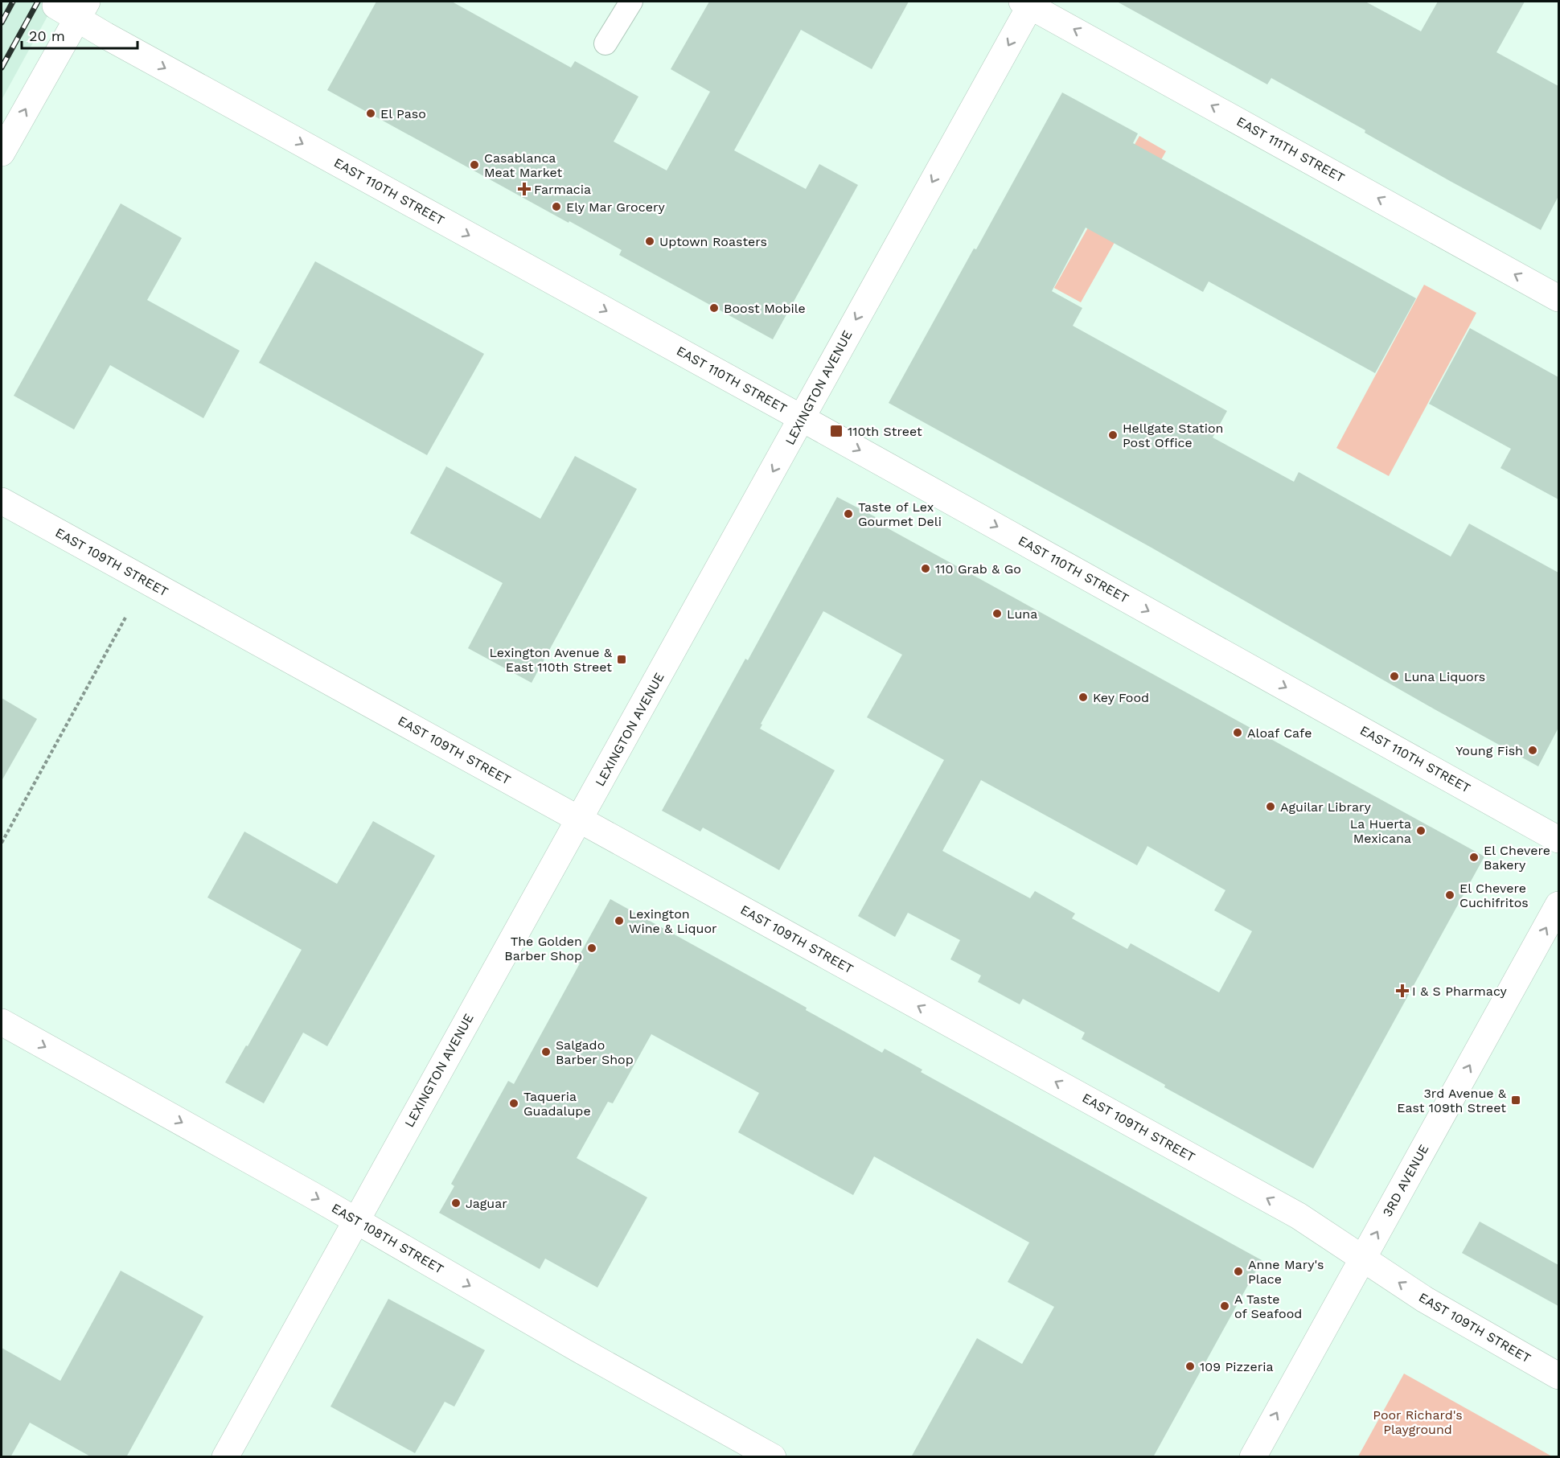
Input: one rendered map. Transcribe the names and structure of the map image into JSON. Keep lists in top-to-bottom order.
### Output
{
  "streets": {
    "street": [
      "EAST 111TH STREET",
      "EAST 110TH STREET",
      "LEXINGTON AVENUE",
      "EAST 109TH STREET",
      "3RD AVENUE",
      "EAST 108TH STREET"
    ]
  },
  "crossings": [
    ["EAST 111TH STREET", "LEXINGTON AVENUE"],
    ["EAST 110TH STREET", "LEXINGTON AVENUE"],
    ["LEXINGTON AVENUE", "EAST 109TH STREET"],
    ["LEXINGTON AVENUE", "EAST 108TH STREET"],
    ["EAST 109TH STREET", "3RD AVENUE"]
  ],
  "one_way": [
    "EAST 111TH STREET",
    "EAST 110TH STREET",
    "LEXINGTON AVENUE",
    "EAST 109TH STREET",
    "3RD AVENUE",
    "EAST 108TH STREET"
  ],
  "parks": ["Poor Richard's Playground"],
  "places": {
    "other": [
      "El Paso",
      "Casablanca Meat Market",
      "Ely Mar Grocery",
      "Uptown Roasters",
      "Boost Mobile",
      "Hellgate Station Post Office",
      "Taste of Lex Gourmet Deli",
      "110 Grab & Go",
      "Luna",
      "Luna Liquors",
      "Key Food",
      "Aloaf Cafe",
      "Young Fish",
      "Aguilar Library",
      "La Huerta Mexicana",
      "El Chevere Bakery",
      "El Chevere Cuchifritos",
      "Lexington Wine & Liquor",
      "The Golden Barber Shop",
      "Salgado Barber Shop",
      "Taqueria Guadalupe",
      "Jaguar",
      "Anne Mary's Place",
      "A Taste of Seafood",
      "109 Pizzeria"
    ],
    "health": ["Farmacia", "I & S Pharmacy"],
    "transit": ["110th Street", "Lexington Avenue & East 110th Street", "3rd Avenue & East 109th Street"]
  },
  "scale_bar": "20 m"
}
